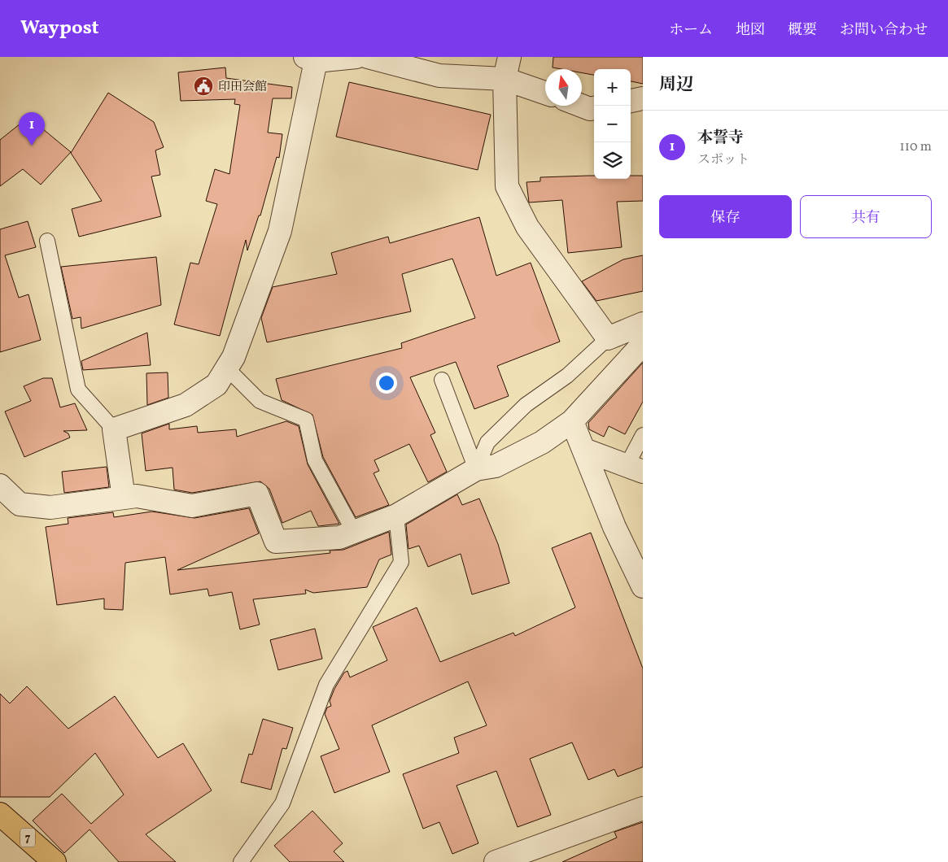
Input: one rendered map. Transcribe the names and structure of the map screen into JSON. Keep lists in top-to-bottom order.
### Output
{
  "streets": {
    "main road": ["7"]
  },
  "places": {
    "public building": ["印田会館"]
  },
  "north": "top",
  "page": {
    "header": "Waypost",
    "nav": [
      "ホーム",
      "地図",
      "概要",
      "お問い合わせ"
    ],
    "heading": "周辺",
    "map_buttons": ["+", "−"],
    "list": [
      {
        "mark": "1",
        "name": "本誓寺",
        "note": "スポット",
        "value": "110 m"
      }
    ],
    "pins": "1",
    "buttons": ["保存", "共有"]
  }
}
